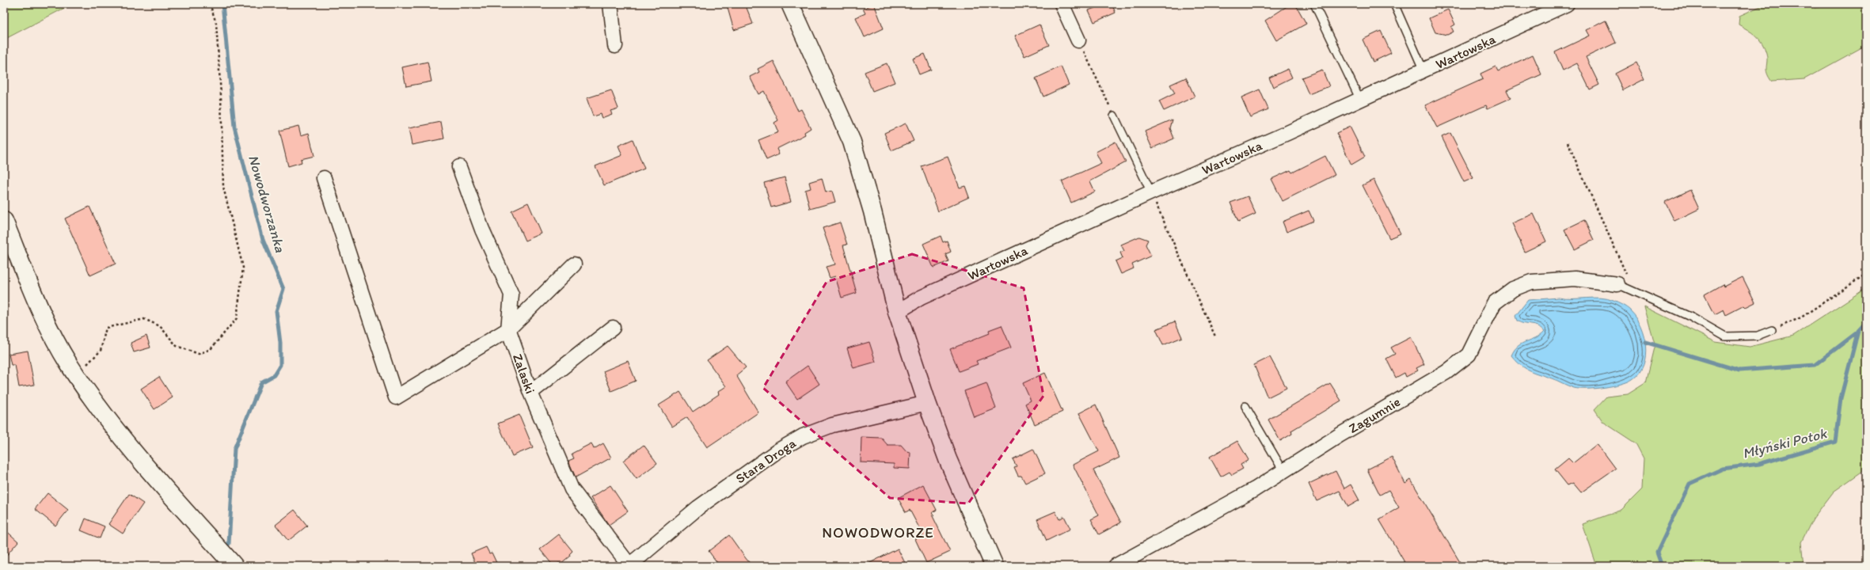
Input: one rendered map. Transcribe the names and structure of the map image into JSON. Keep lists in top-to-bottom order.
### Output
{
  "streets": {
    "street": [
      "Wartowska",
      "Zalaski",
      "Zagumnie",
      "Stara Droga"
    ]
  },
  "crossings": [
    ["Zalaski", "Stara Droga"]
  ],
  "districts": ["NOWODWORZE"],
  "water": ["Nowodworzanka", "Młyński Potok"]
}
